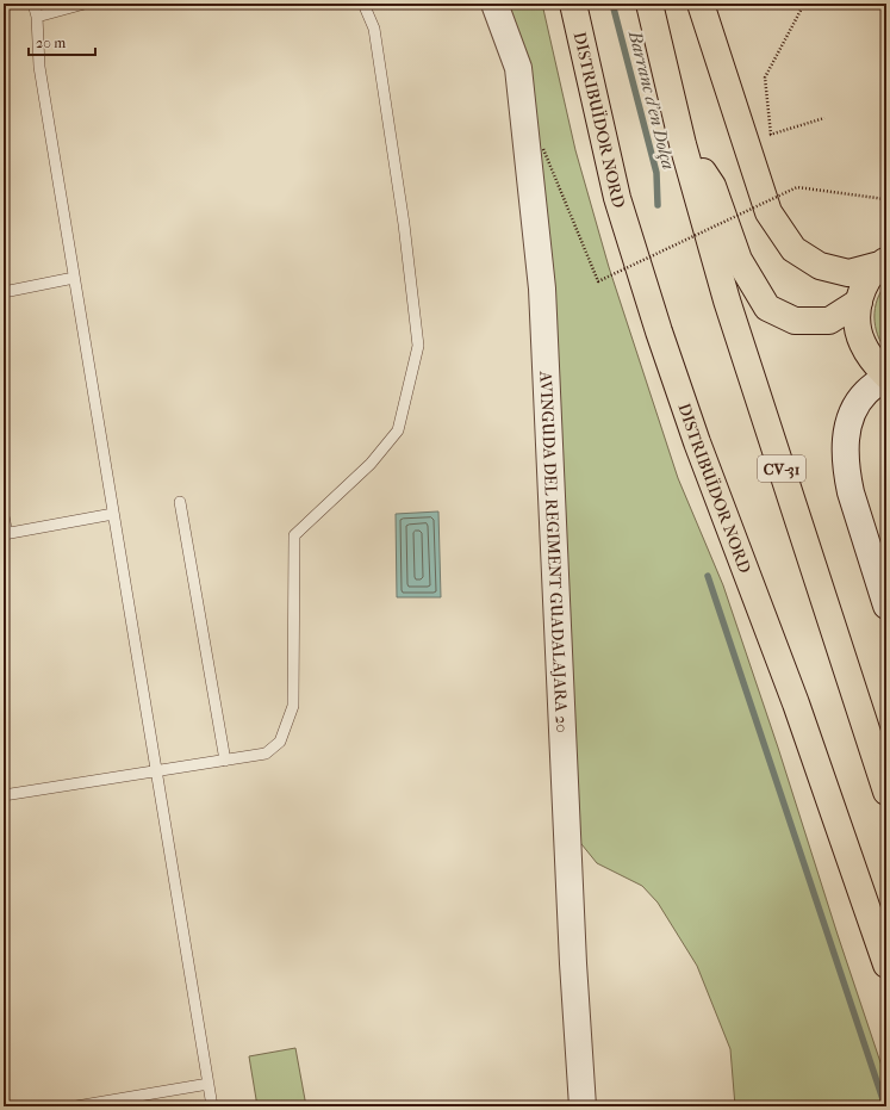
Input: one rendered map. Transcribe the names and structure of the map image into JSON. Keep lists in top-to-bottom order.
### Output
{
  "streets": {
    "main road": ["DISTRIBUÏDOR NORD", "CV-31"],
    "street": ["AVINGUDA DEL REGIMENT GUADALAJARA 20"]
  },
  "water": ["Barranc d'en Dolça"],
  "scale_bar": "20 m"
}
